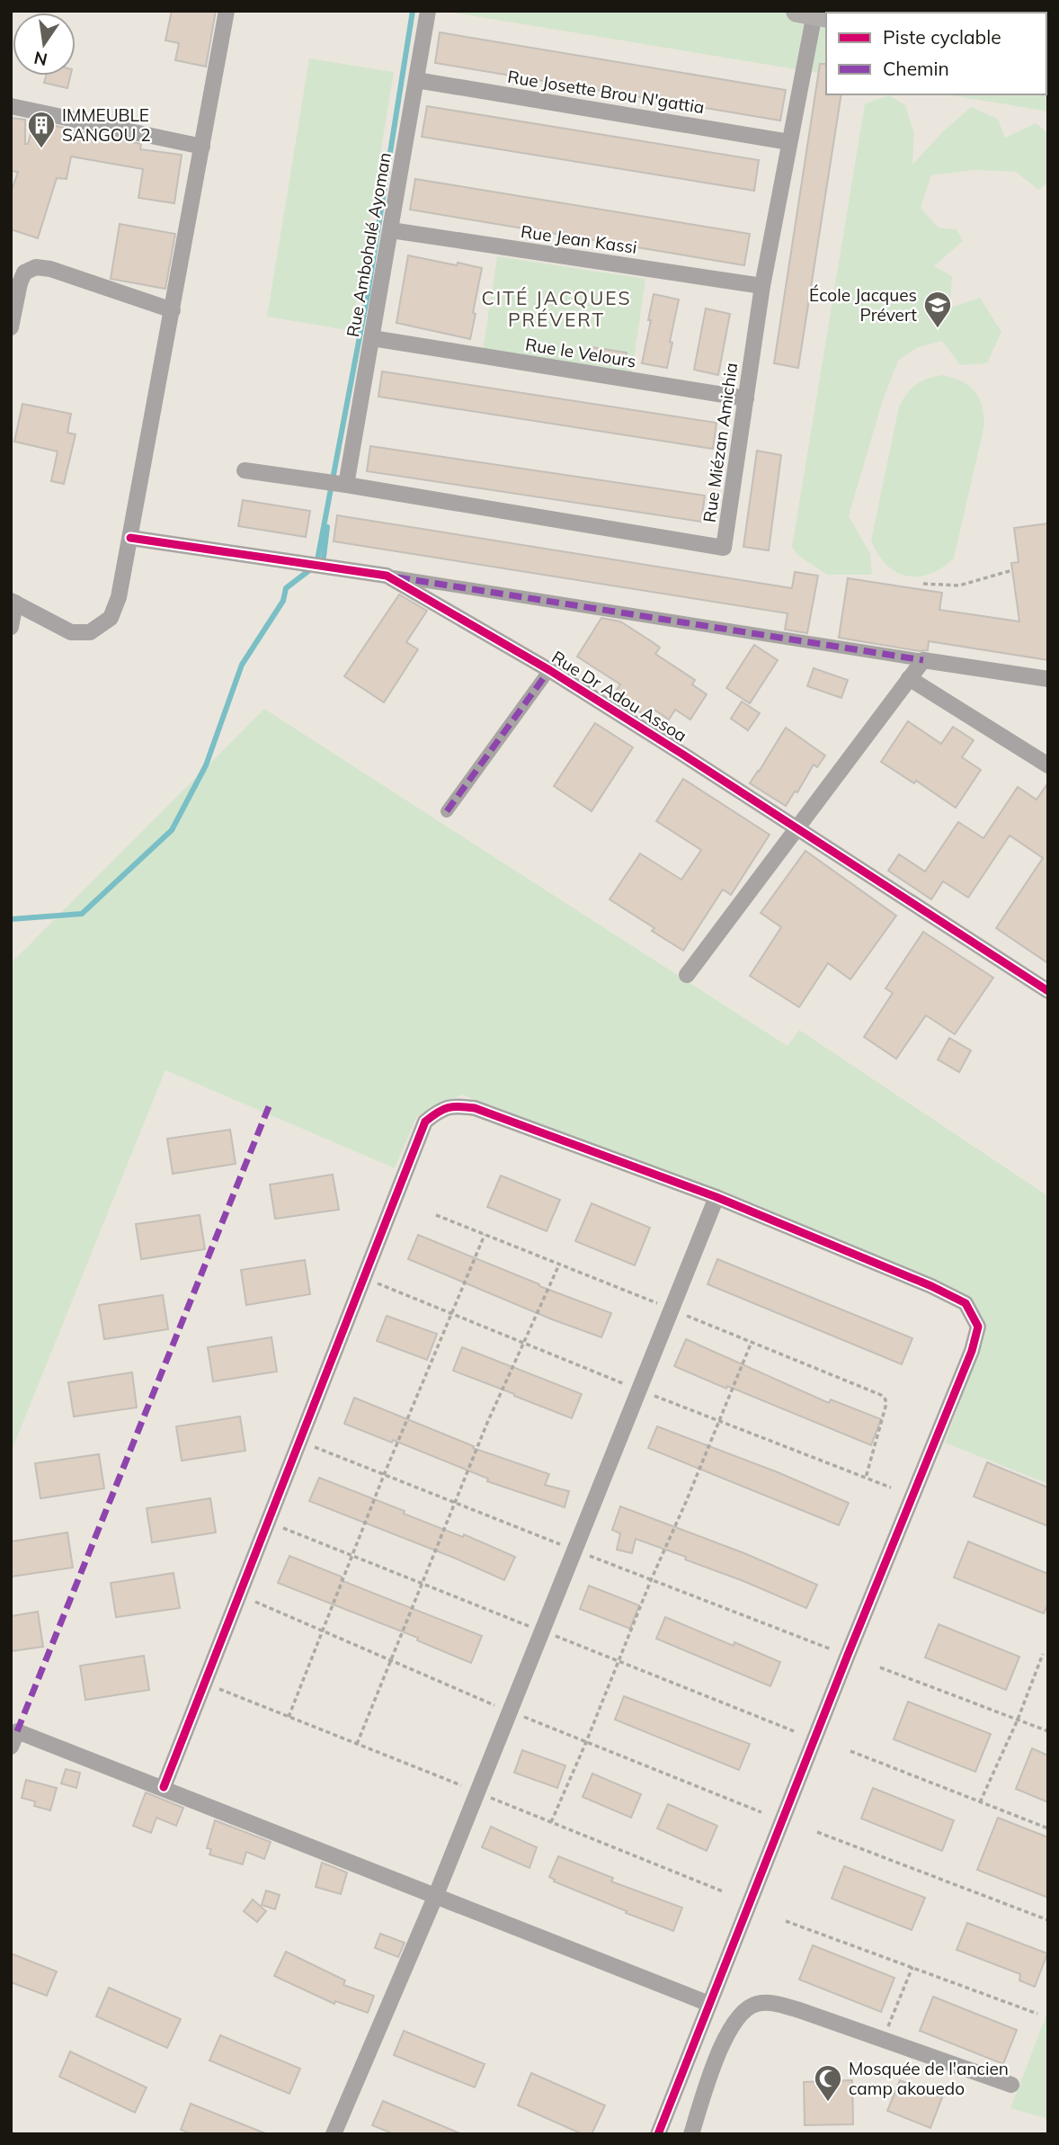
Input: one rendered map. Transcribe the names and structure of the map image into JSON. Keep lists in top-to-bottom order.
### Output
{
  "streets": {
    "street": [
      "Rue Josette Brou N'gattia",
      "Rue Jean Kassi",
      "Rue Ambohalé Ayoman",
      "Rue le Velours",
      "Rue Miézan Amichia",
      "Rue Dr Adou Assoa"
    ]
  },
  "crossings": [
    ["Rue Josette Brou N'gattia", "Rue Ambohalé Ayoman"],
    ["Rue Josette Brou N'gattia", "Rue Miézan Amichia"],
    ["Rue Jean Kassi", "Rue Ambohalé Ayoman"],
    ["Rue Jean Kassi", "Rue Miézan Amichia"],
    ["Rue Ambohalé Ayoman", "Rue le Velours"],
    ["Rue Ambohalé Ayoman", "Rue Miézan Amichia"],
    ["Rue le Velours", "Rue Miézan Amichia"]
  ],
  "districts": ["CITÉ JACQUES PRÉVERT"],
  "places": {
    "building": ["IMMEUBLE SANGOU 2"],
    "school or university": ["École Jacques Prévert"],
    "mosque": ["Mosquée de l'ancien camp akouedo"]
  },
  "legend": ["Piste cyclable", "Chemin"],
  "north": "bottom"
}
